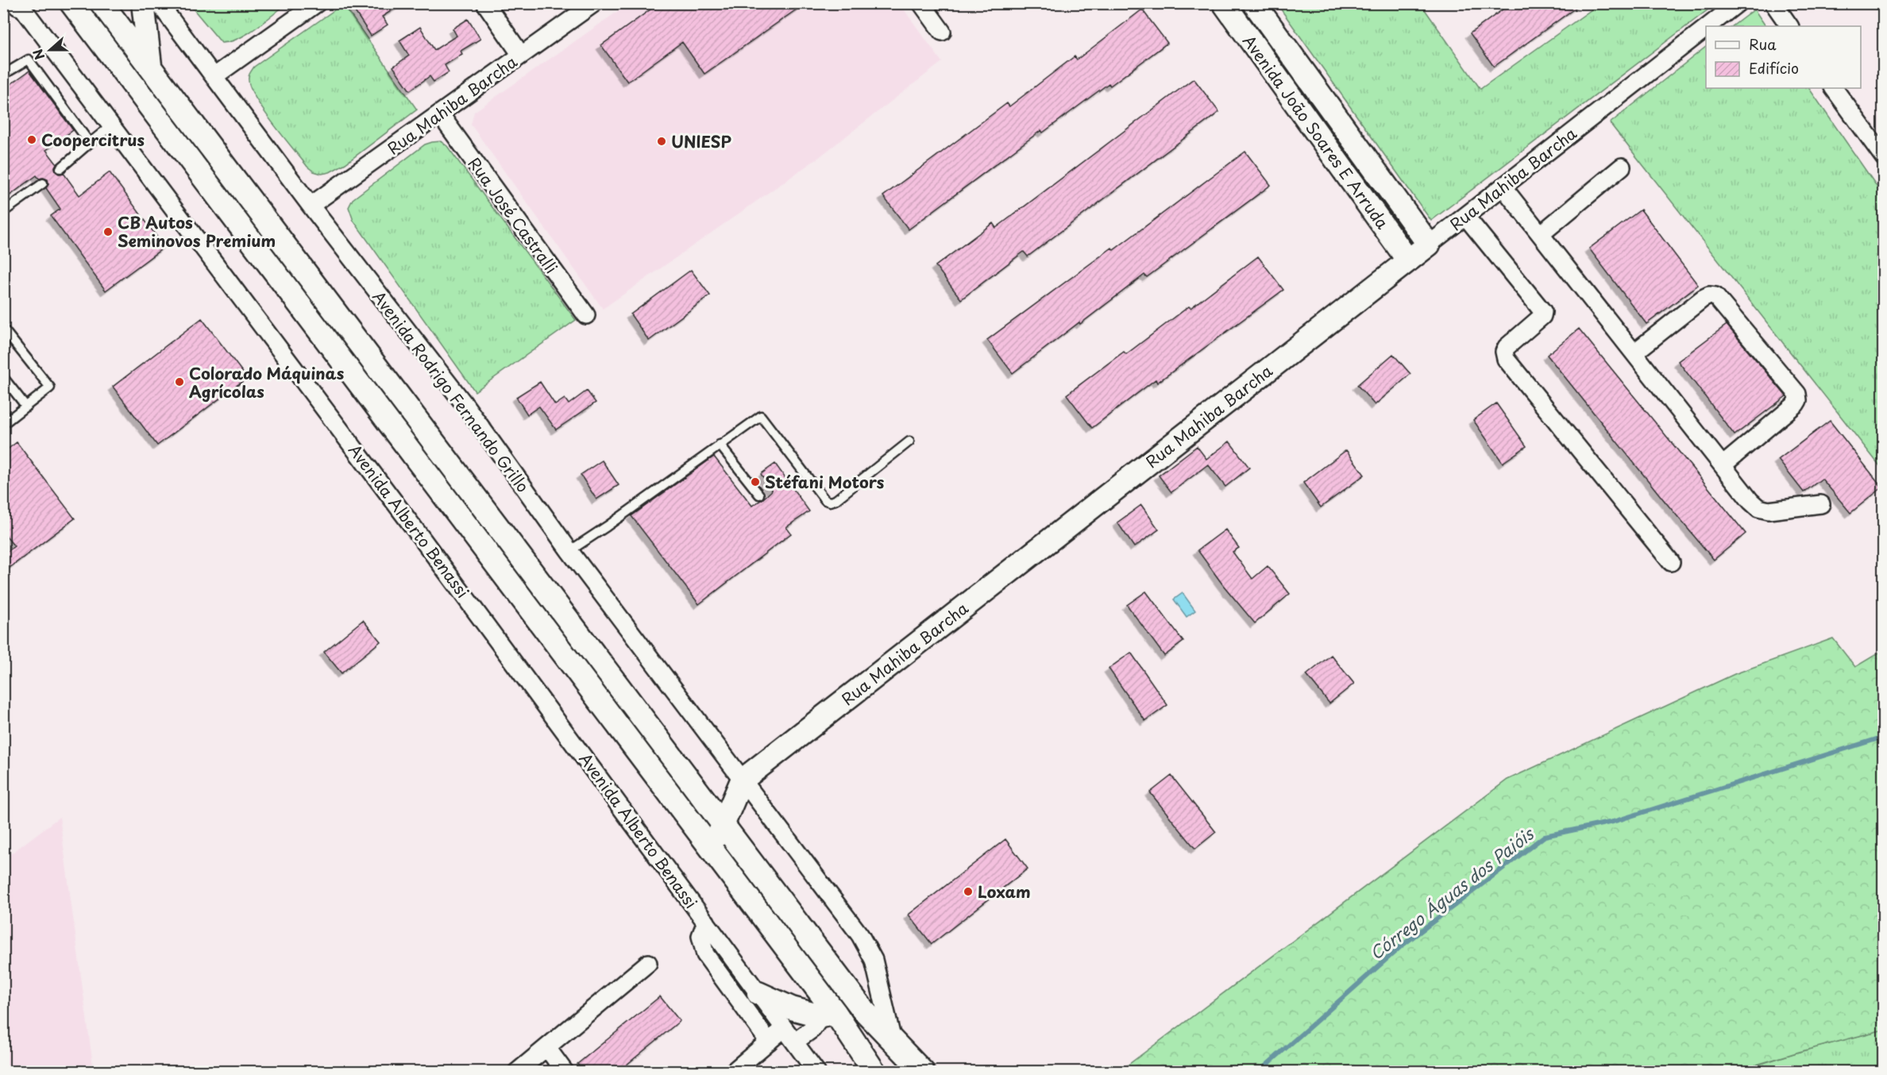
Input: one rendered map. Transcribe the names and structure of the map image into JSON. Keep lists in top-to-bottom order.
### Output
{
  "streets": {
    "main road": ["Rua Mahiba Barcha", "Avenida João Soares E Arruda"],
    "street": ["Rua José Castralli", "Avenida Rodrigo Fernando Grillo", "Avenida Alberto Benassi"]
  },
  "crossings": [
    ["Rua Mahiba Barcha", "Avenida João Soares E Arruda"],
    ["Rua Mahiba Barcha", "Rua José Castralli"],
    ["Rua Mahiba Barcha", "Avenida Rodrigo Fernando Grillo"]
  ],
  "water": ["Córrego Águas dos Paióis"],
  "places": [
    "Coopercitrus",
    "UNIESP",
    "CB Autos Seminovos Premium",
    "Colorado Máquinas Agrícolas",
    "Stéfani Motors",
    "Loxam"
  ],
  "legend": ["Rua", "Edifício"],
  "north": "left"
}
